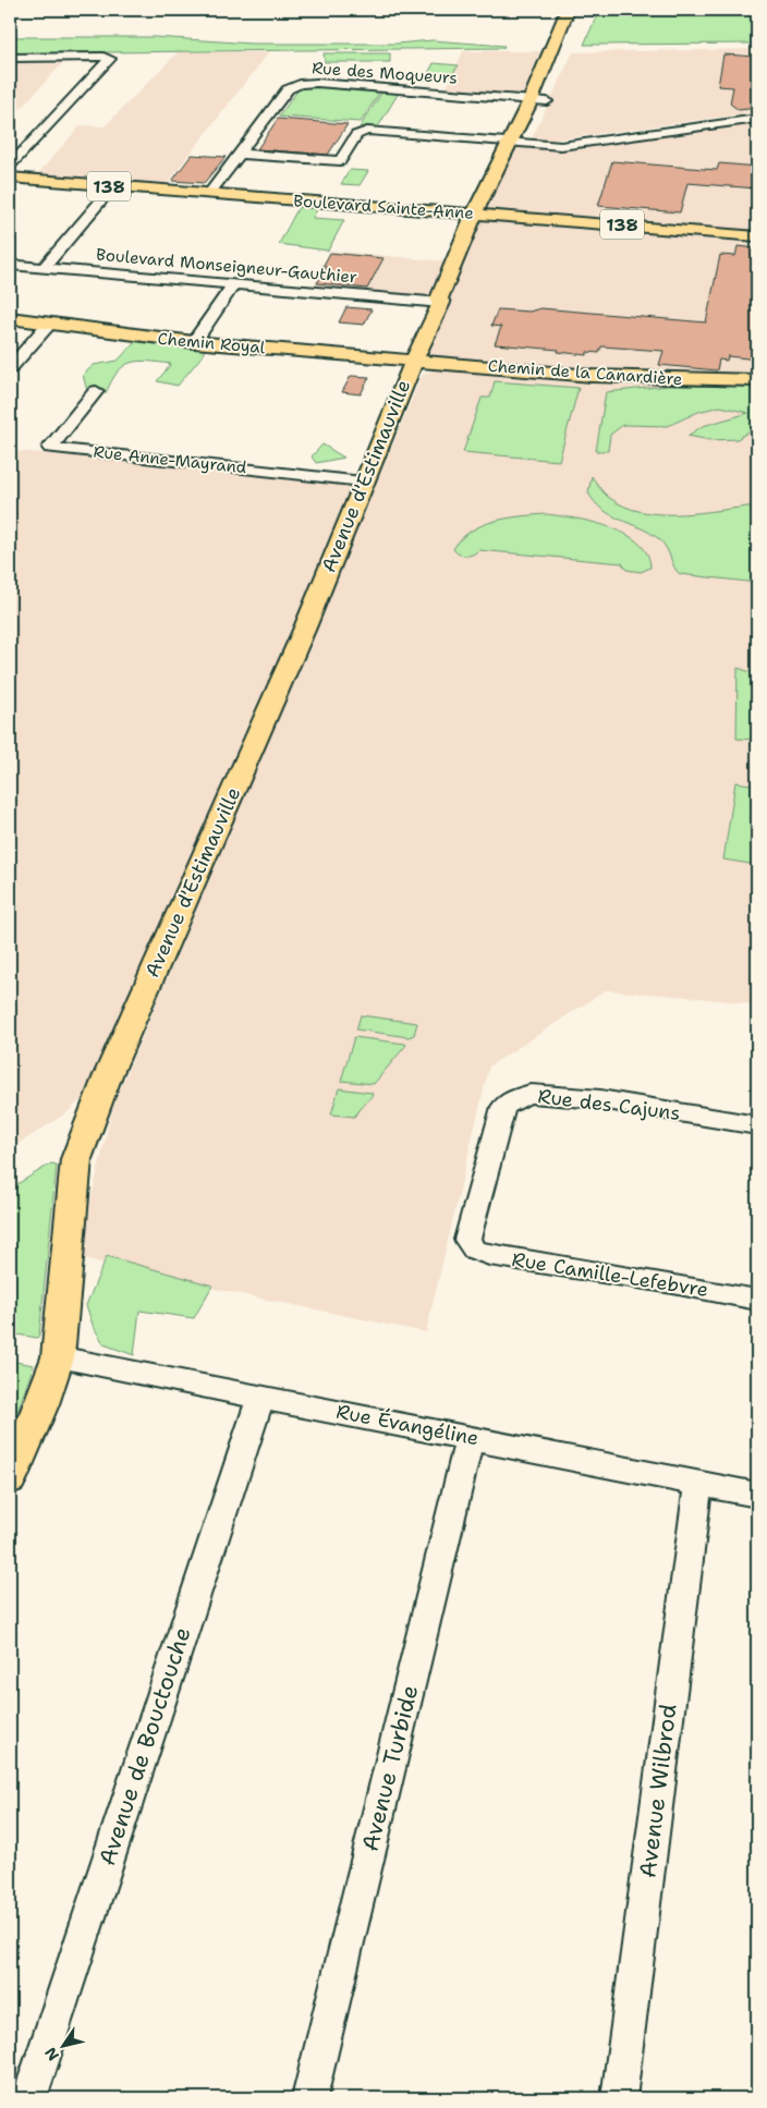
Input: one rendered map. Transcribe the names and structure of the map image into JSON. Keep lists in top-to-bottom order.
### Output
{
  "streets": {
    "main road": [
      "138",
      "Boulevard Sainte-Anne",
      "Chemin Royal",
      "Chemin de la Canardière",
      "Avenue d'Estimauville"
    ],
    "street": [
      "Rue des Moqueurs",
      "Boulevard Monseigneur-Gauthier",
      "Rue Anne-Mayrand",
      "Rue des Cajuns",
      "Rue Camille-Lefebvre",
      "Rue Évangéline",
      "Avenue de Bouctouche",
      "Avenue Turbide",
      "Avenue Wilbrod"
    ]
  },
  "crossings": [
    ["Rue des Moqueurs", "Boulevard Sainte-Anne"],
    ["Rue des Moqueurs", "Avenue d'Estimauville"],
    ["Boulevard Sainte-Anne", "Avenue d'Estimauville"],
    ["Boulevard Monseigneur-Gauthier", "Avenue d'Estimauville"],
    ["Chemin Royal", "Chemin de la Canardière"],
    ["Chemin Royal", "Avenue d'Estimauville"],
    ["Chemin de la Canardière", "Avenue d'Estimauville"],
    ["Rue Anne-Mayrand", "Avenue d'Estimauville"],
    ["Avenue d'Estimauville", "Rue Évangéline"],
    ["Rue des Cajuns", "Rue Camille-Lefebvre"],
    ["Rue Évangéline", "Avenue de Bouctouche"],
    ["Rue Évangéline", "Avenue Turbide"],
    ["Rue Évangéline", "Avenue Wilbrod"]
  ],
  "north": "bottom left"
}
